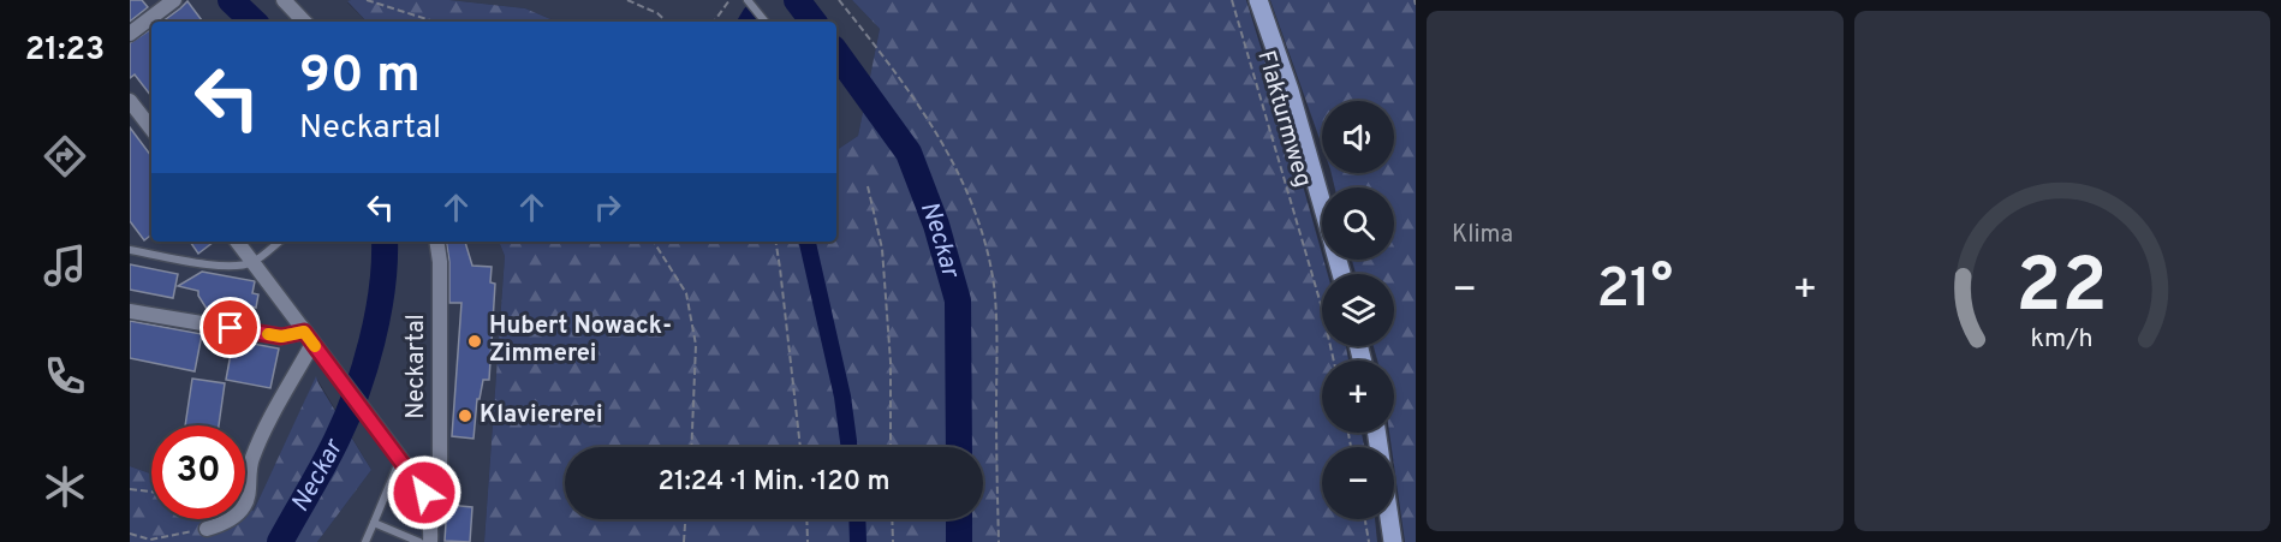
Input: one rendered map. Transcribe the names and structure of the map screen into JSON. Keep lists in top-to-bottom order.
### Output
{
  "streets": {
    "street": ["Neckartal"],
    "path": ["Flakturmweg"]
  },
  "water": ["Neckar"],
  "places": ["Hubert Nowack- Zimmerei", "Klaviererei"],
  "page": {
    "tabs": "21:23",
    "tile": "Klima",
    "turn": ["90 m", "Neckartal"],
    "map_buttons": ["+", "−"],
    "heat": ["−", "21°", "+"],
    "limit": "30",
    "trip": "21:24 · 1 Min. · 120 m",
    "gauge": ["22", "km/h"]
  }
}
